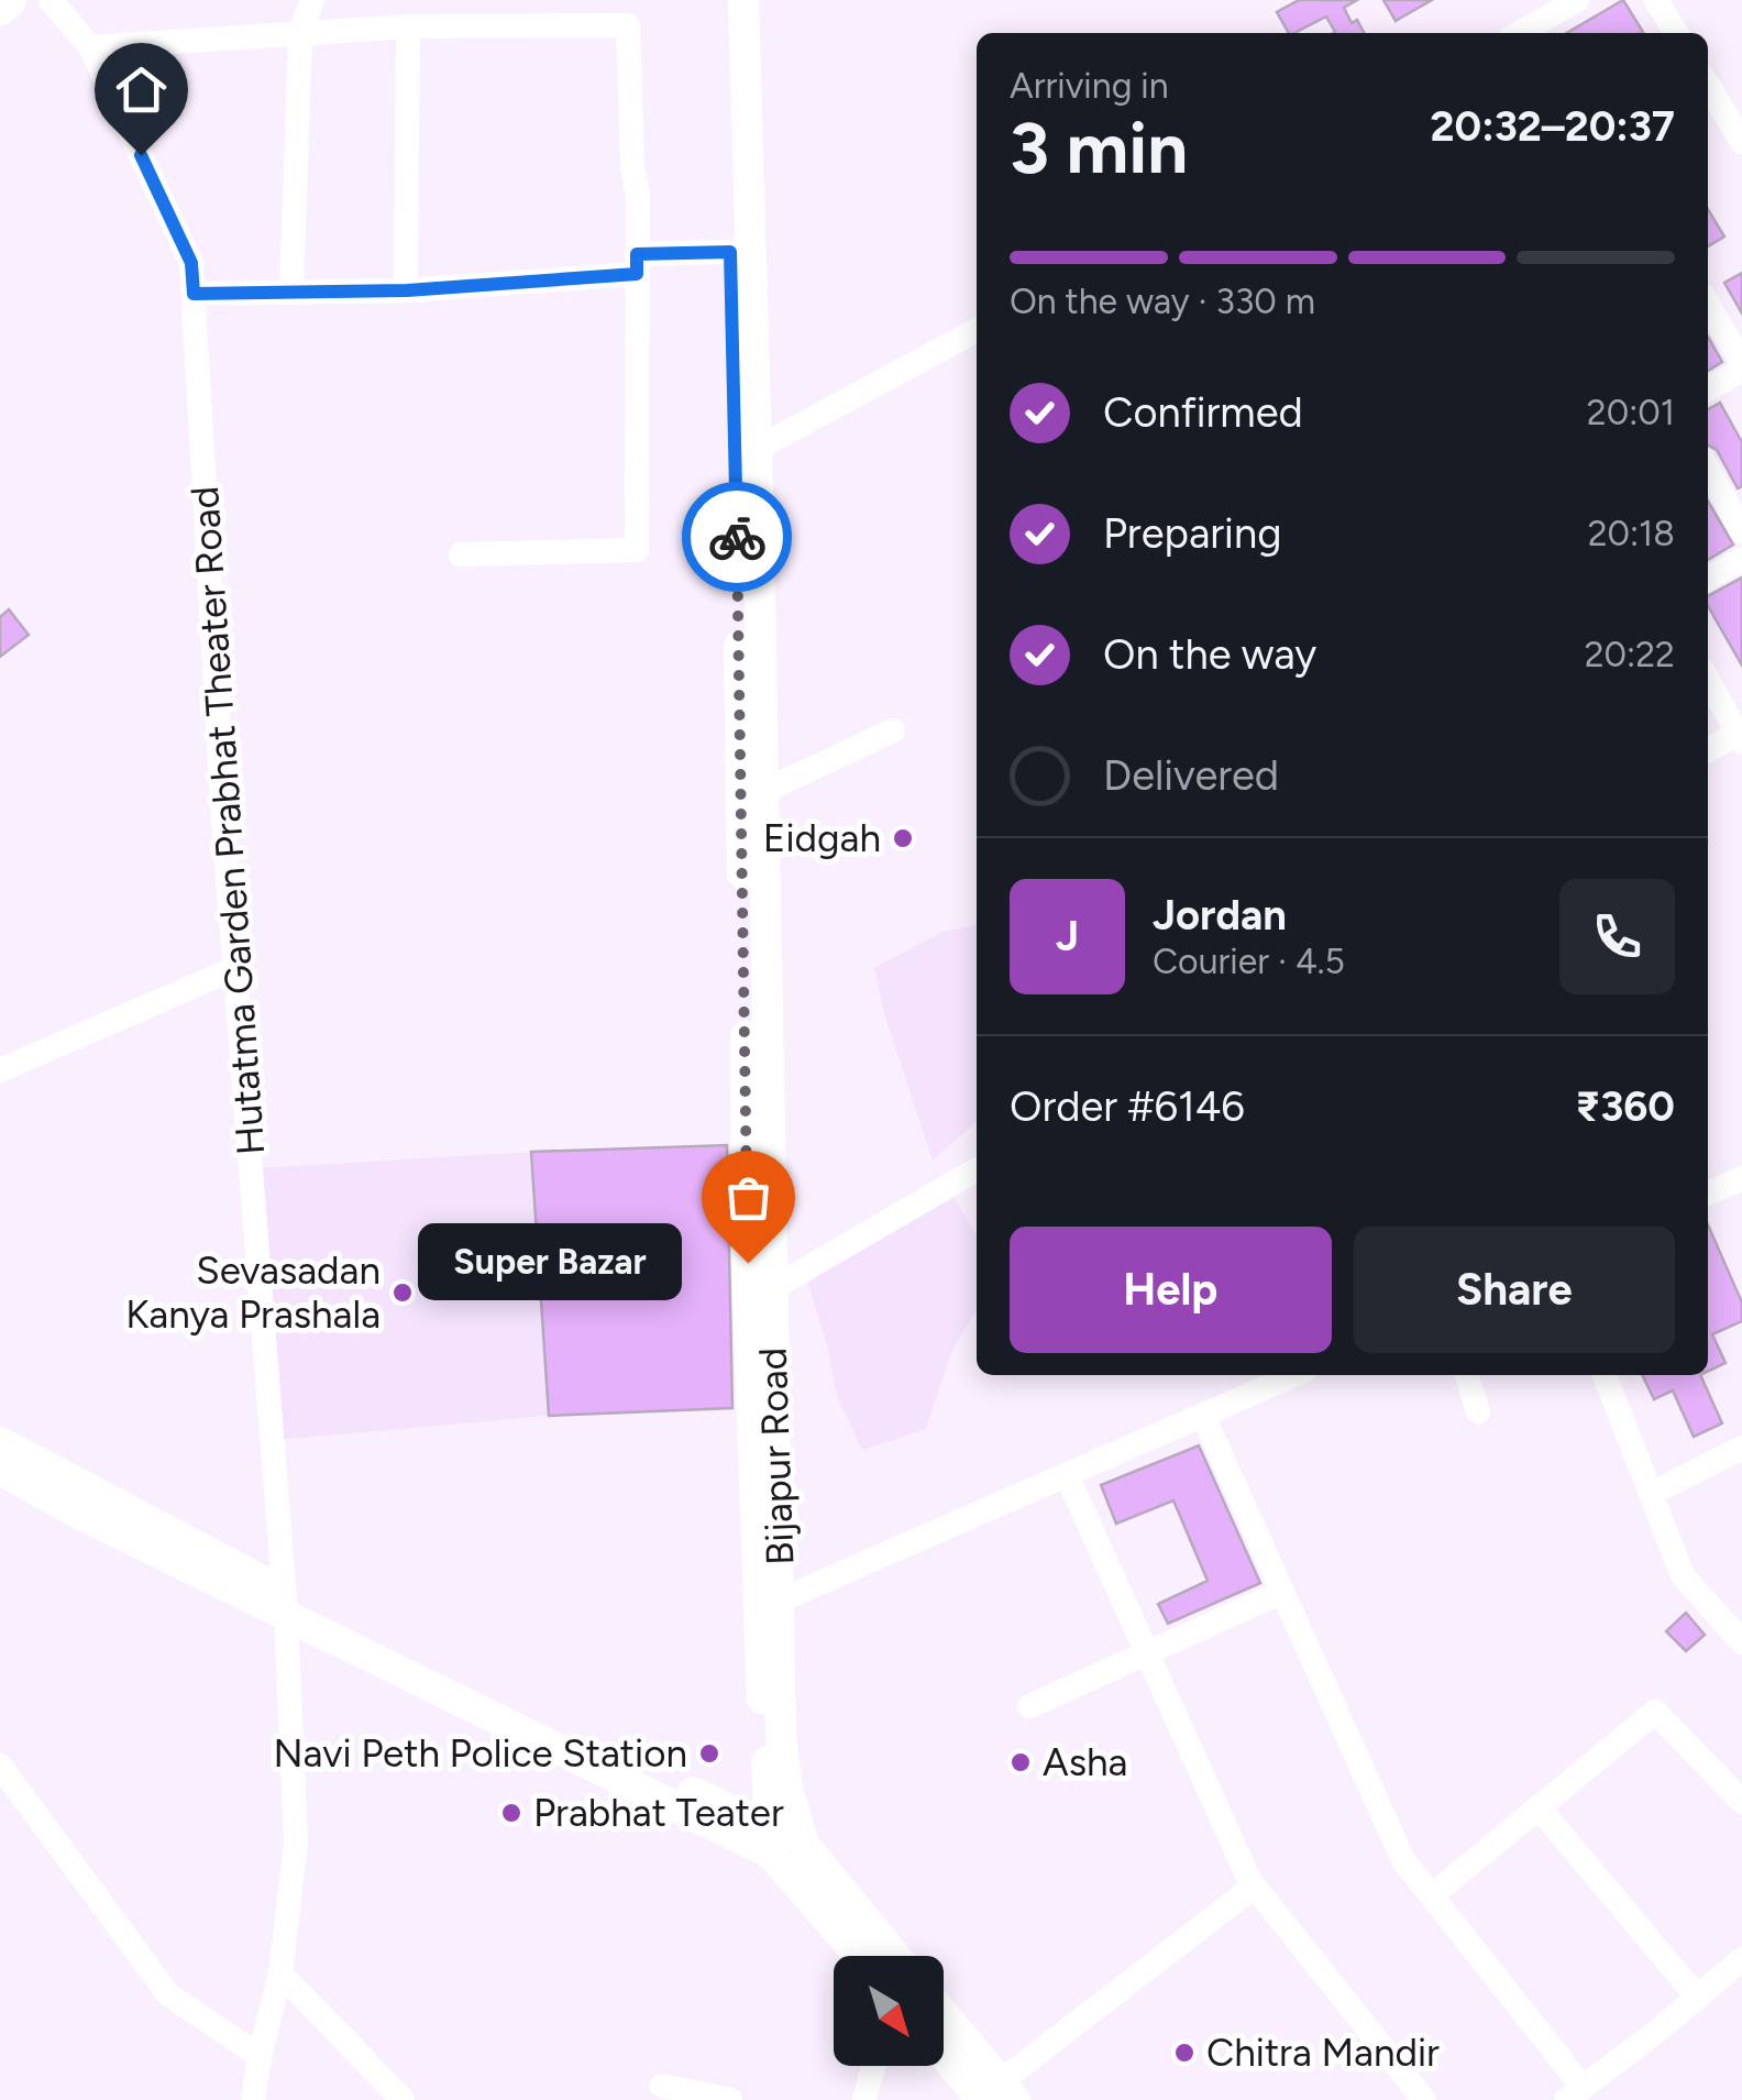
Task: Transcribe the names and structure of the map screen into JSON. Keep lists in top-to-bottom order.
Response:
{
  "streets": {
    "main road": ["Bijapur Road"],
    "street": ["Hutatma Garden Prabhat Theater Road"]
  },
  "places": [
    "Eidgah",
    "Super Bazar",
    "Sevasadan Kanya Prashala",
    "Navi Peth Police Station",
    "Asha",
    "Prabhat Teater",
    "Chitra Mandir"
  ],
  "north": "bottom right",
  "page": {
    "heading": ["3 min", "Arriving in", "20:32–20:37"],
    "panel": [
      "Jordan",
      "Courier · 4.5",
      "Order #6146",
      "₹360"
    ],
    "bar": "On the way · 330 m",
    "list": [
      ["Confirmed", "20:01"],
      ["Preparing", "20:18"],
      ["On the way", "20:22"],
      "Delivered"
    ],
    "round": "J",
    "buttons": ["Help", "Share"],
    "bubble": "Super Bazar"
  }
}
